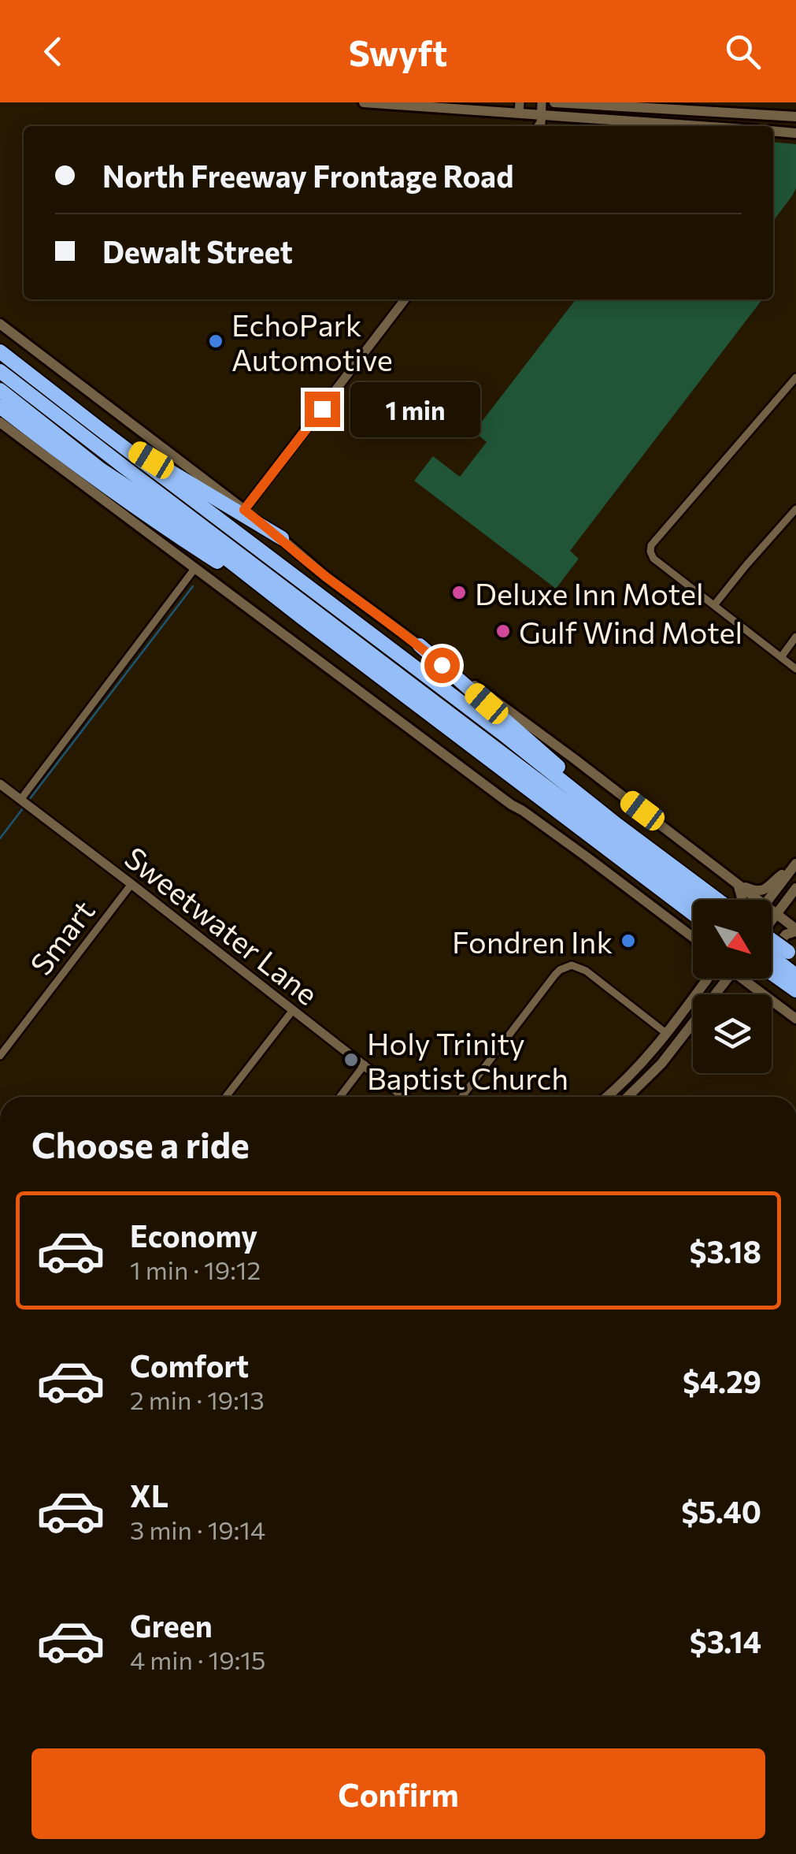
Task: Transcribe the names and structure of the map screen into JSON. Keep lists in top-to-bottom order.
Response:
{
  "streets": {
    "street": ["Sweetwater Lane", "Smart"]
  },
  "crossings": [
    ["Sweetwater Lane", "Smart"]
  ],
  "places": [
    "EchoPark Automotive",
    "Deluxe Inn Motel",
    "Gulf Wind Motel",
    "Fondren Ink",
    "Holy Trinity Baptist Church"
  ],
  "north": "bottom right",
  "page": {
    "header": "Swyft",
    "banner": ["North Freeway Frontage Road", "Dewalt Street"],
    "bubble": "1 min",
    "heading": "Choose a ride",
    "list": [
      {
        "name": "Economy",
        "note": "1 min · 19:12",
        "value": "$3.18"
      },
      {
        "name": "Comfort",
        "note": "2 min · 19:13",
        "value": "$4.29"
      },
      {
        "name": "XL",
        "note": "3 min · 19:14",
        "value": "$5.40"
      },
      {
        "name": "Green",
        "note": "4 min · 19:15",
        "value": "$3.14"
      }
    ],
    "buttons": "Confirm"
  }
}
